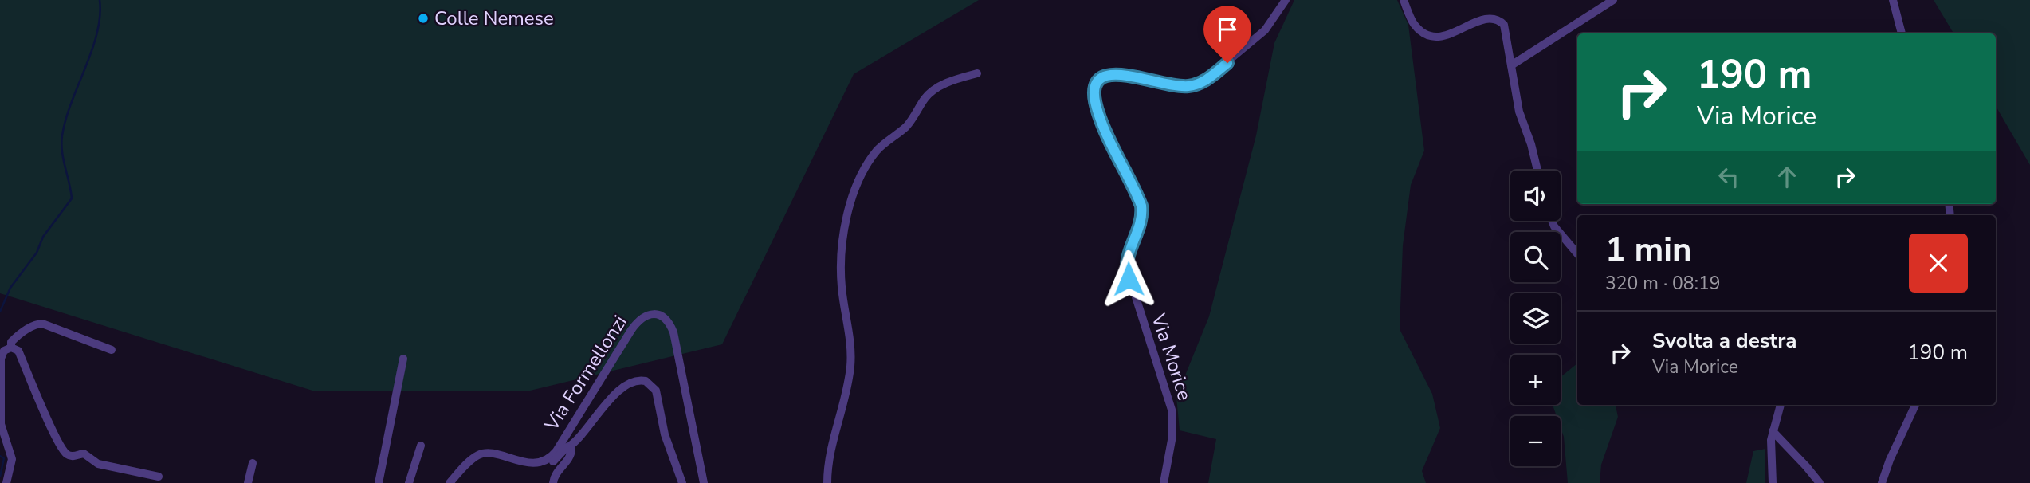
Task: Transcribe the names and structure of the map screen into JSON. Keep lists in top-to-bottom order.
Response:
{
  "streets": {
    "street": ["Via Morice", "Via Formellonzi"]
  },
  "places": ["Colle Nemese"],
  "page": {
    "turn": ["190 m", "Via Morice"],
    "map_buttons": ["+", "−"],
    "heading": ["1 min", "320 m · 08:19"],
    "list": [
      {
        "name": "Svolta a destra",
        "note": "Via Morice",
        "value": "190 m"
      }
    ]
  }
}
